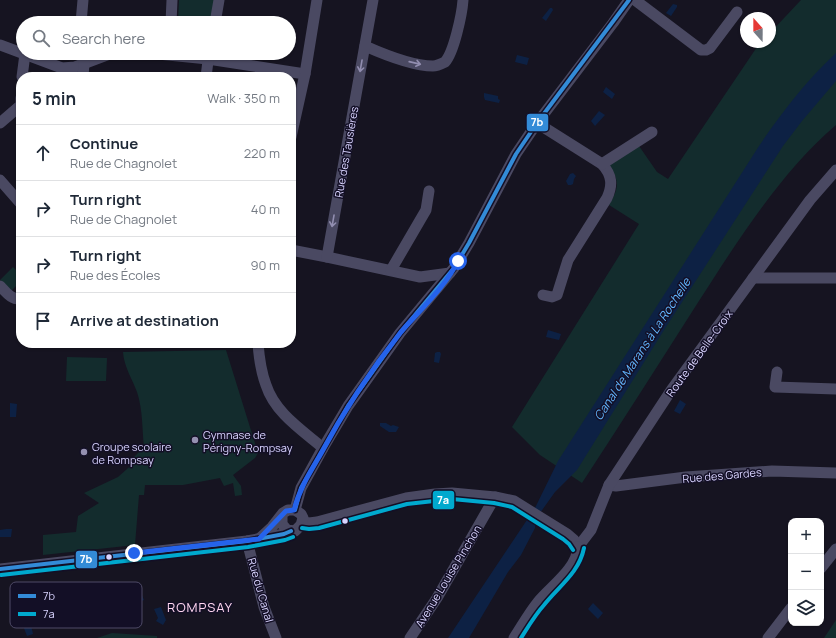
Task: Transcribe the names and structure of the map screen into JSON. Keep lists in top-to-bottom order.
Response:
{
  "streets": {
    "street": [
      "Rue des Tausières",
      "Route de Belle-Croix",
      "Rue des Gardes",
      "Avenue Louise Pinchon",
      "Rue du Canal"
    ]
  },
  "crossings": [
    ["Route de Belle-Croix", "Rue des Gardes"]
  ],
  "districts": ["ROMPSAY"],
  "water": ["Canal de Marans à La Rochelle"],
  "places": ["Gymnase de Périgny-Rompsay", "Groupe scolaire de Rompsay"],
  "lines": ["transit line 7b", "transit line 7a"],
  "legend": ["7b", "7a"],
  "north": "top",
  "page": {
    "search": "Search here",
    "heading": ["5 min", "Walk · 350 m"],
    "list": [
      ["Continue", "Rue de Chagnolet", "220 m"],
      ["Turn right", "Rue de Chagnolet", "40 m"],
      ["Turn right", "Rue des Écoles", "90 m"],
      "Arrive at destination"
    ],
    "map_buttons": ["+", "−"]
  }
}
